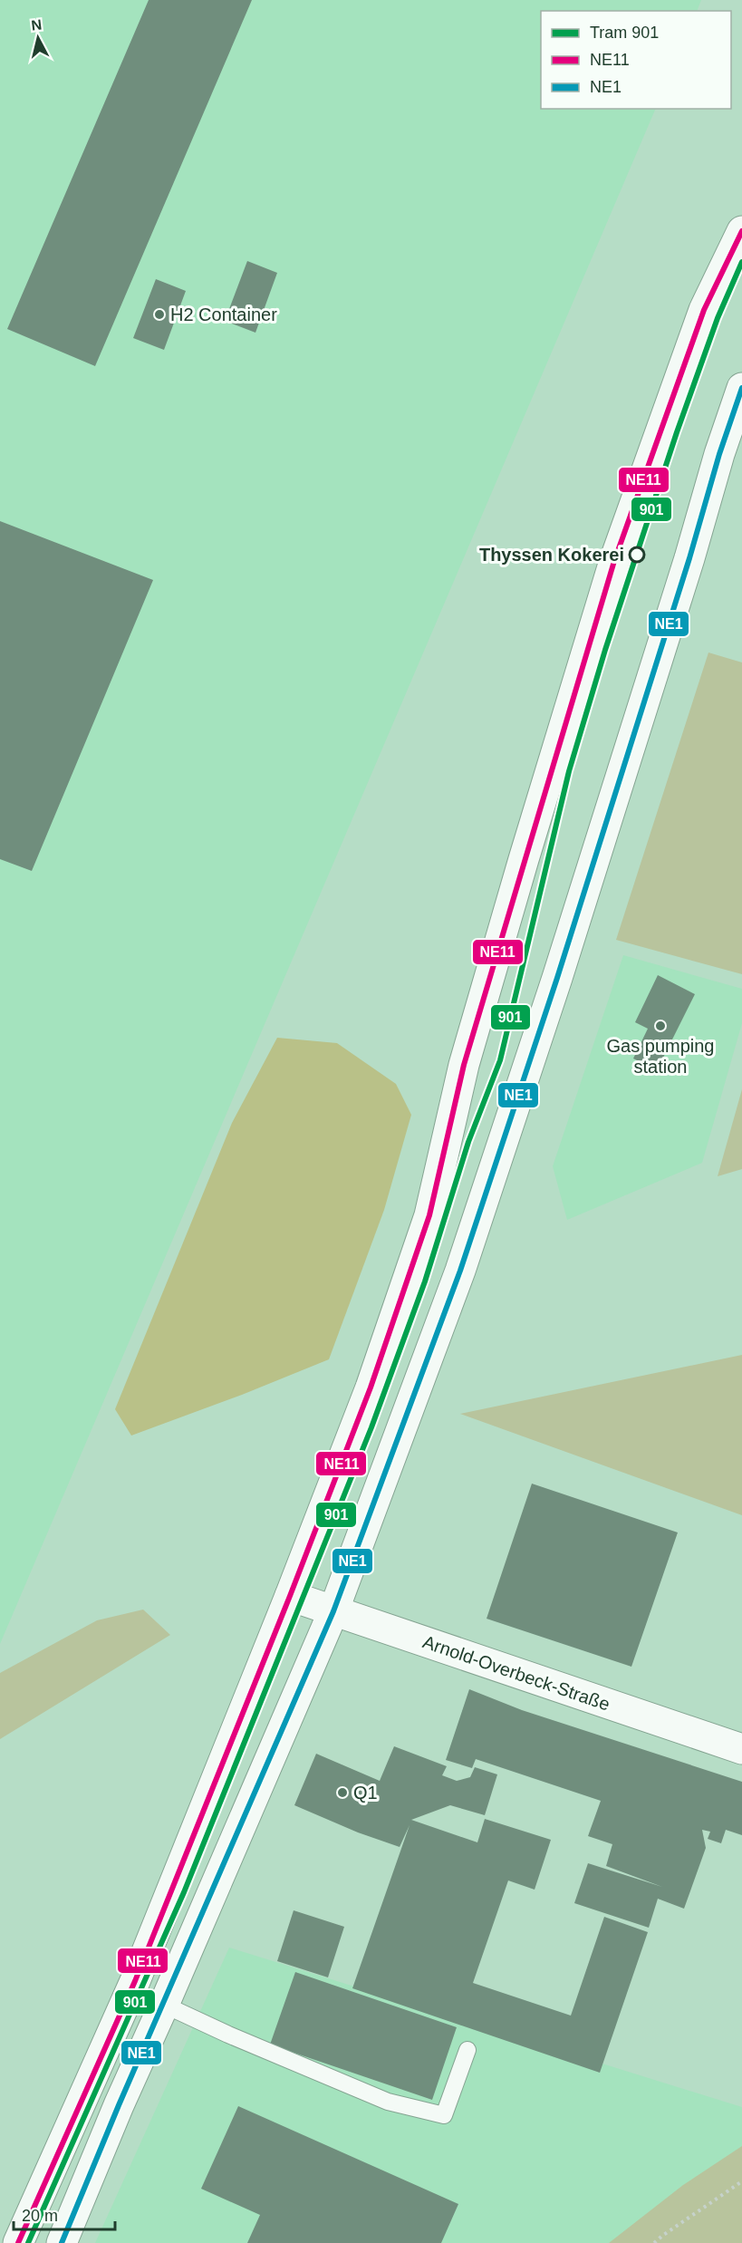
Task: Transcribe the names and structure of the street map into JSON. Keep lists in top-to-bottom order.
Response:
{
  "streets": {
    "main road": ["Arnold-Overbeck-Straße"]
  },
  "places": [
    "H2 Container",
    "Thyssen Kokerei",
    "Gas pumping station",
    "Q1"
  ],
  "lines": ["transit line NE11", "tram line 901", "transit line NE1"],
  "legend": ["Tram 901", "NE11", "NE1"],
  "scale_bar": "20 m",
  "north": "top"
}
